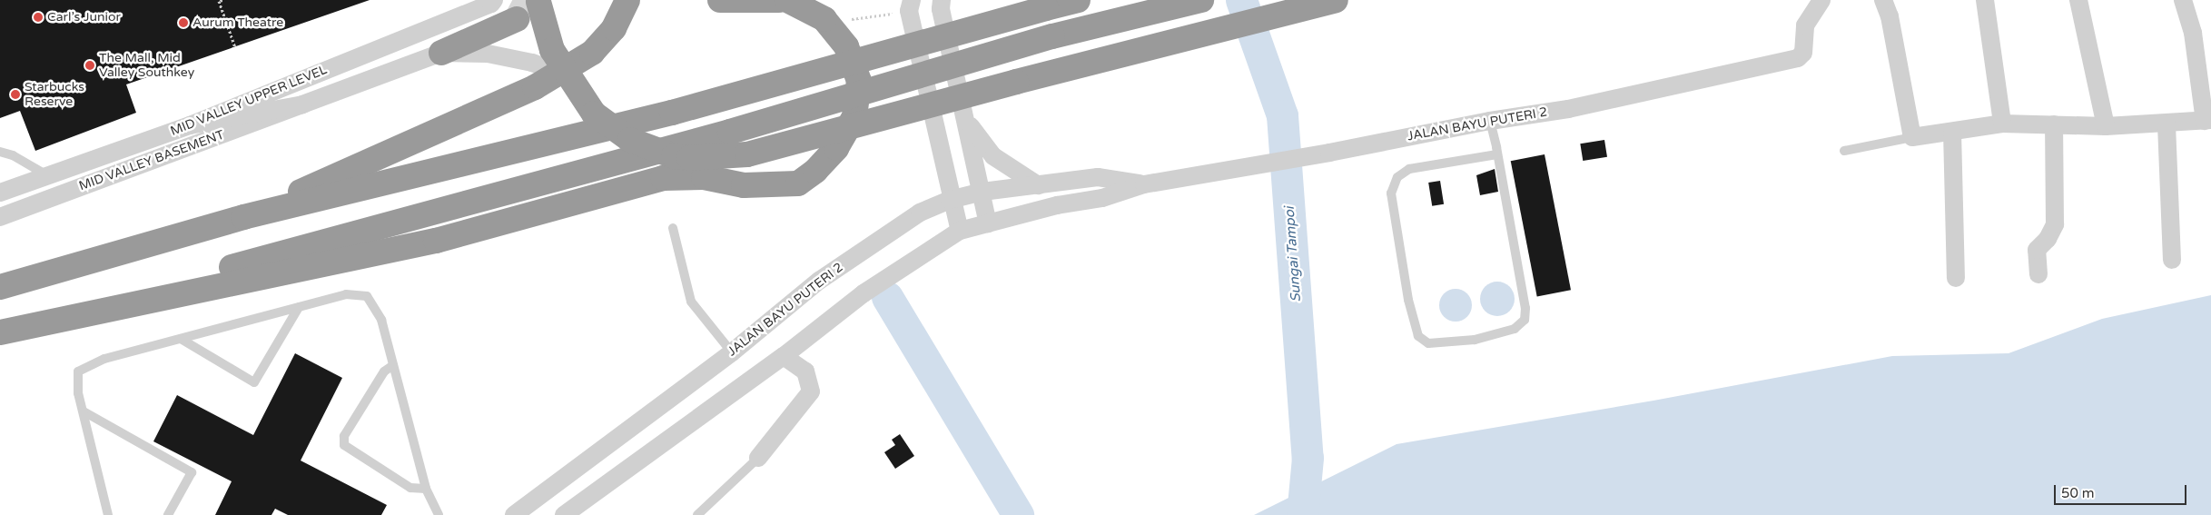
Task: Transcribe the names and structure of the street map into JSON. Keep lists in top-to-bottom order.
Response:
{
  "streets": {
    "street": ["MID VALLEY UPPER LEVEL", "JALAN BAYU PUTERI 2", "MID VALLEY BASEMENT"]
  },
  "water": ["Sungai Tampoi"],
  "places": [
    "Carl’s Junior",
    "Aurum Theatre",
    "The Mall, Mid Valley Southkey",
    "Starbucks Reserve"
  ],
  "scale_bar": "50 m"
}
